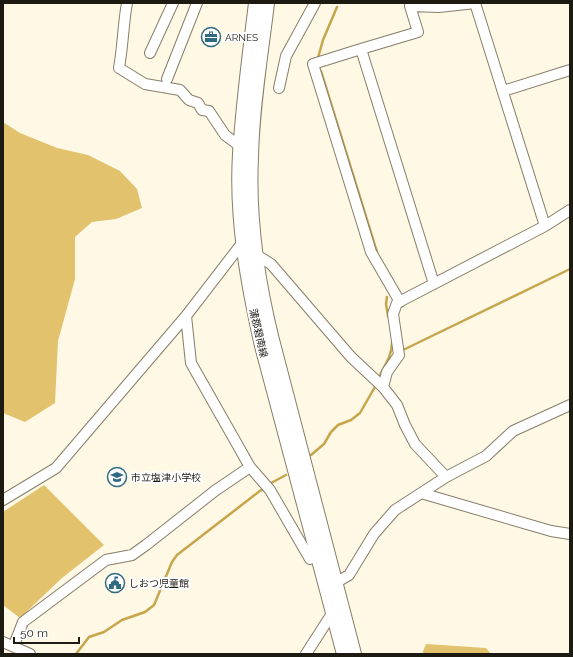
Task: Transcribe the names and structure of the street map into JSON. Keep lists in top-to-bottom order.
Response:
{
  "streets": {
    "main road": ["蒲郡碧南線"]
  },
  "places": {
    "office": ["ARNES"],
    "school or university": ["市立塩津小学校"],
    "public building": ["しおつ児童館"]
  },
  "scale_bar": "50 m"
}
